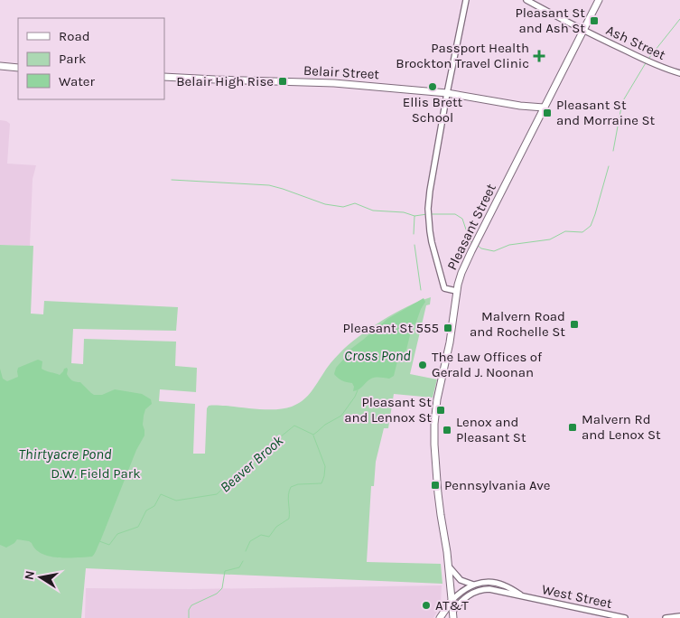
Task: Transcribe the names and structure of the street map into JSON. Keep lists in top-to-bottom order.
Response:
{
  "streets": {
    "main road": ["Belair Street", "Pleasant Street"],
    "street": ["Ash Street", "West Street"]
  },
  "crossings": [
    ["Ash Street", "Pleasant Street"],
    ["Belair Street", "Pleasant Street"],
    ["Pleasant Street", "West Street"]
  ],
  "water": ["Cross Pond", "Thirtyacre Pond", "Beaver Brook"],
  "parks": ["D.W. Field Park"],
  "places": {
    "transit": [
      "Pleasant St and Ash St",
      "Belair High Rise",
      "Pleasant St and Morraine St",
      "Malvern Road and Rochelle St",
      "Pleasant St 555",
      "Pleasant St and Lennox St",
      "Malvern Rd and Lenox St",
      "Lenox and Pleasant St",
      "Pennsylvania Ave"
    ],
    "health": ["Passport Health Brockton Travel Clinic"],
    "other": ["Ellis Brett School", "The Law Offices of Gerald J. Noonan", "AT&T"]
  },
  "legend": ["Road", "Park", "Water"],
  "north": "left"
}
